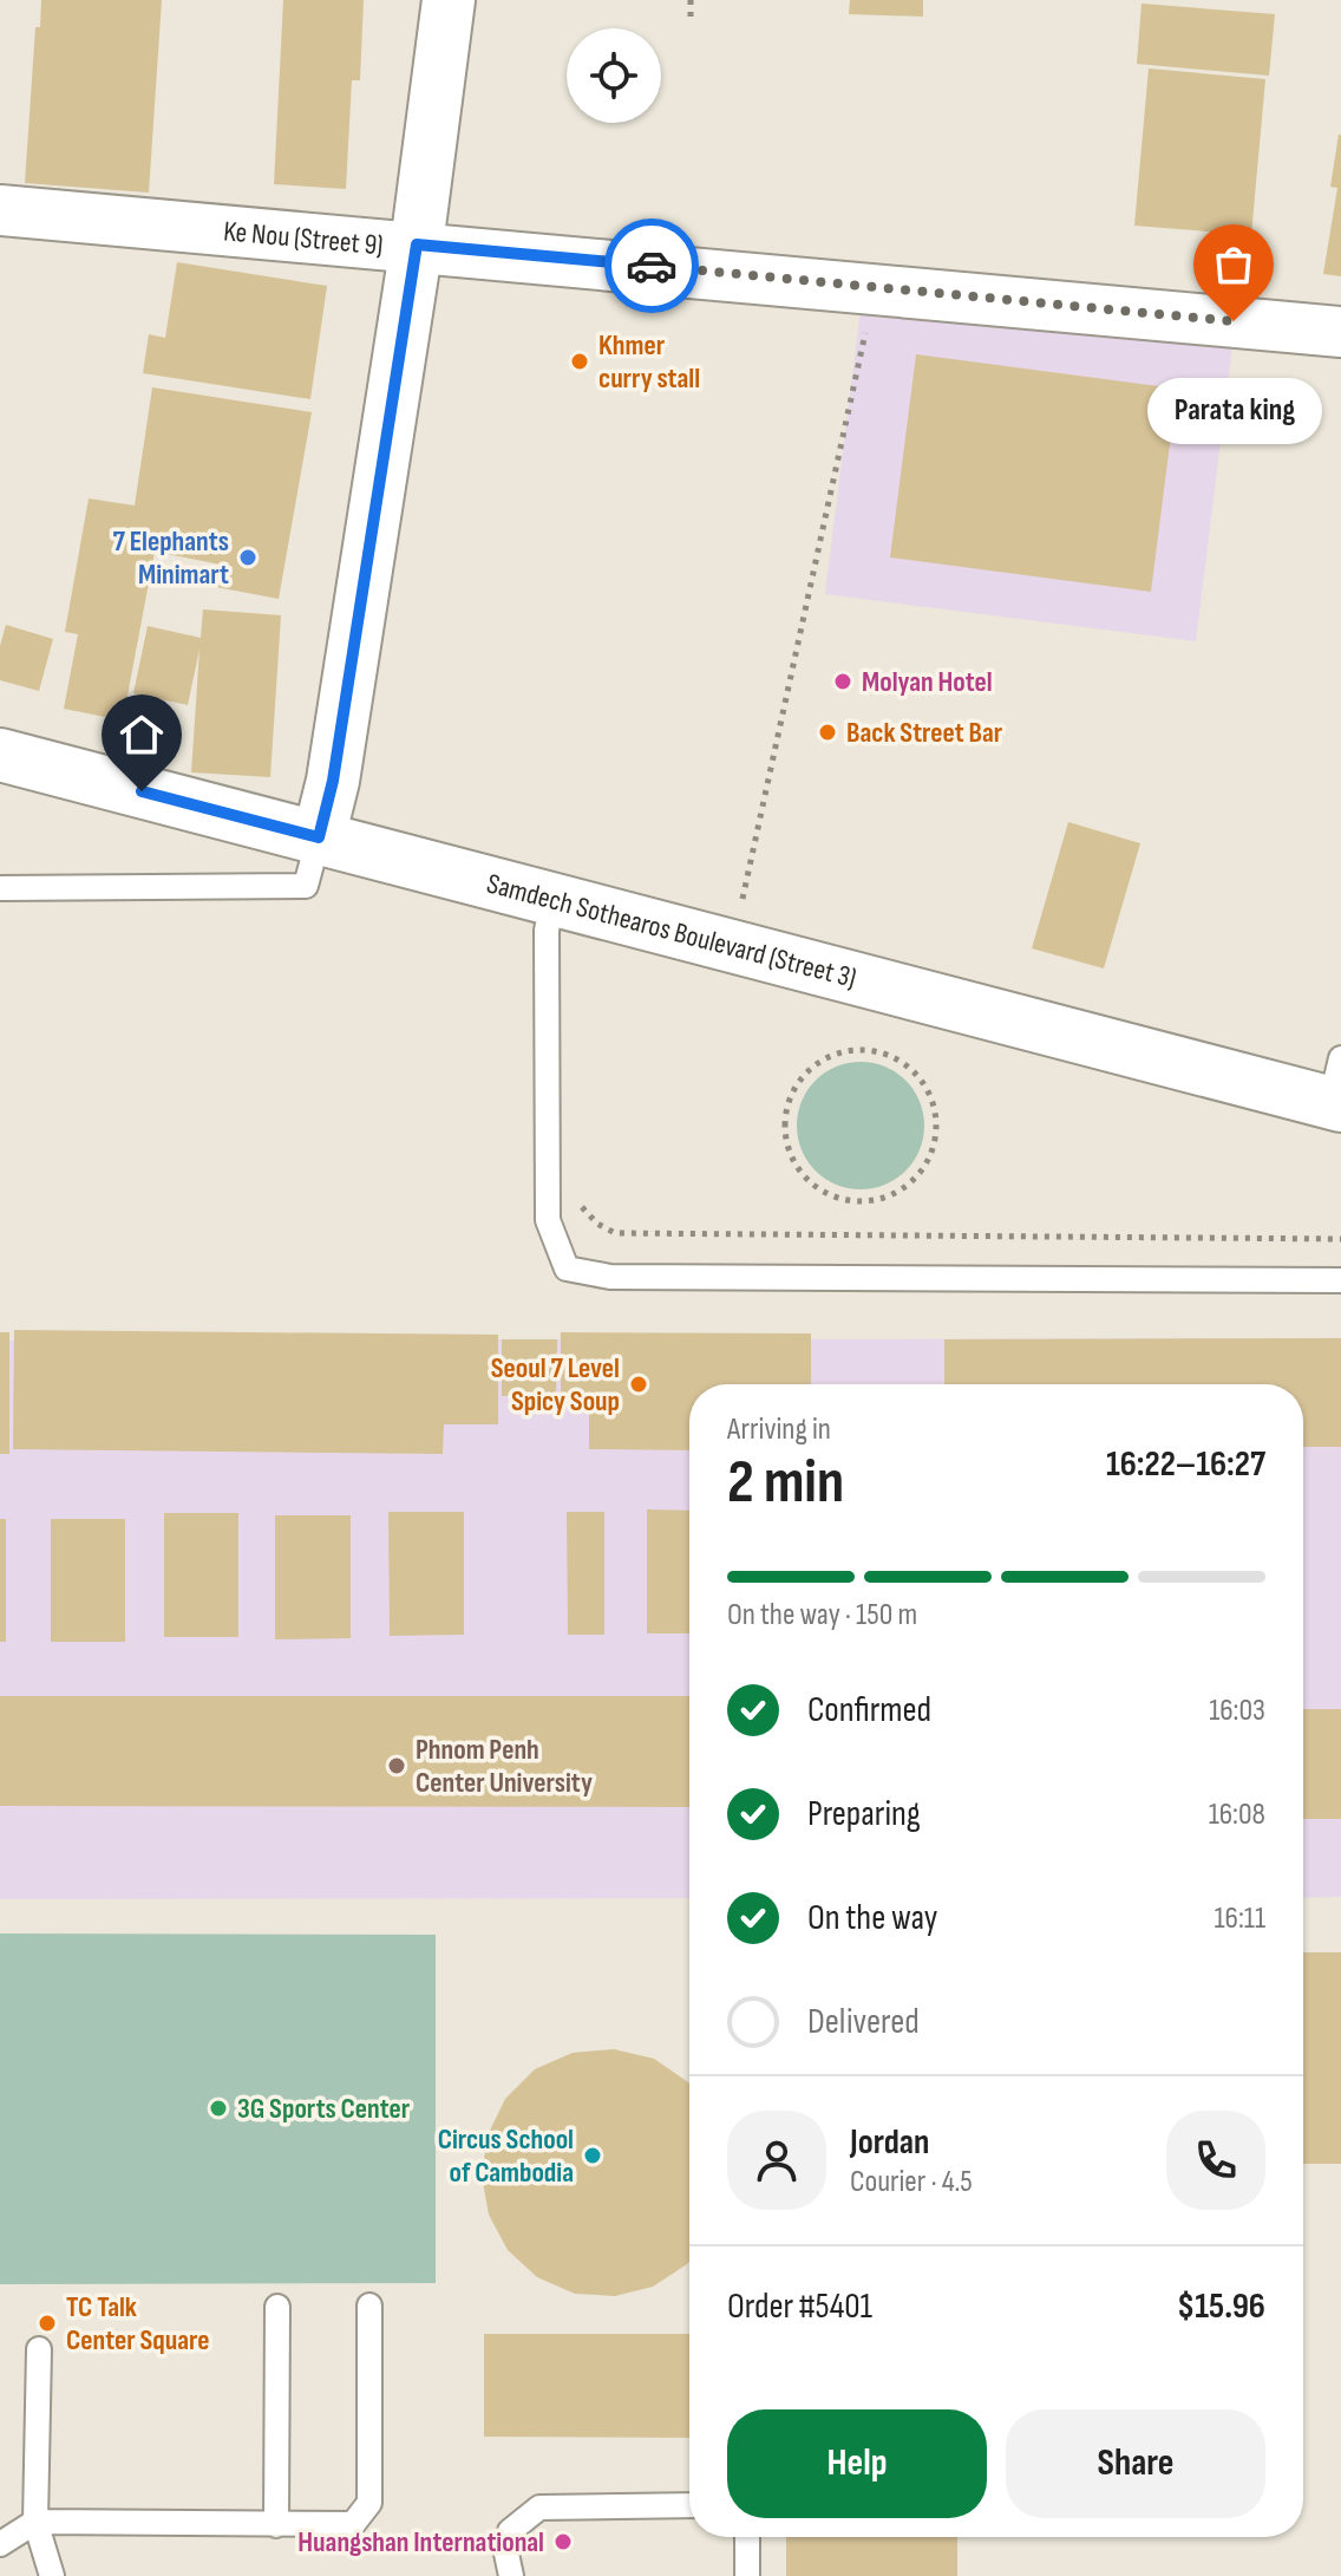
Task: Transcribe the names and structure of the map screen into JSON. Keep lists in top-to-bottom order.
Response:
{
  "streets": {
    "street": ["Ke Nou (Street 9)", "Samdech Sothearos Boulevard (Street 3)"]
  },
  "places": [
    "Parata king",
    "Khmer curry stall",
    "7 Elephants Minimart",
    "Molyan Hotel",
    "Back Street Bar",
    "Seoul 7 Level Spicy Soup",
    "Phnom Penh Center University",
    "3G Sports Center",
    "Circus School of Cambodia",
    "TC Talk Center Square",
    "Huangshan International"
  ],
  "page": {
    "bubble": "Parata king",
    "heading": ["2 min", "Arriving in", "16:22–16:27"],
    "panel": [
      "Jordan",
      "Courier · 4.5",
      "Order #5401",
      "$15.96"
    ],
    "bar": "On the way · 150 m",
    "list": [
      ["Confirmed", "16:03"],
      ["Preparing", "16:08"],
      ["On the way", "16:11"],
      "Delivered"
    ],
    "buttons": ["Help", "Share"]
  }
}
